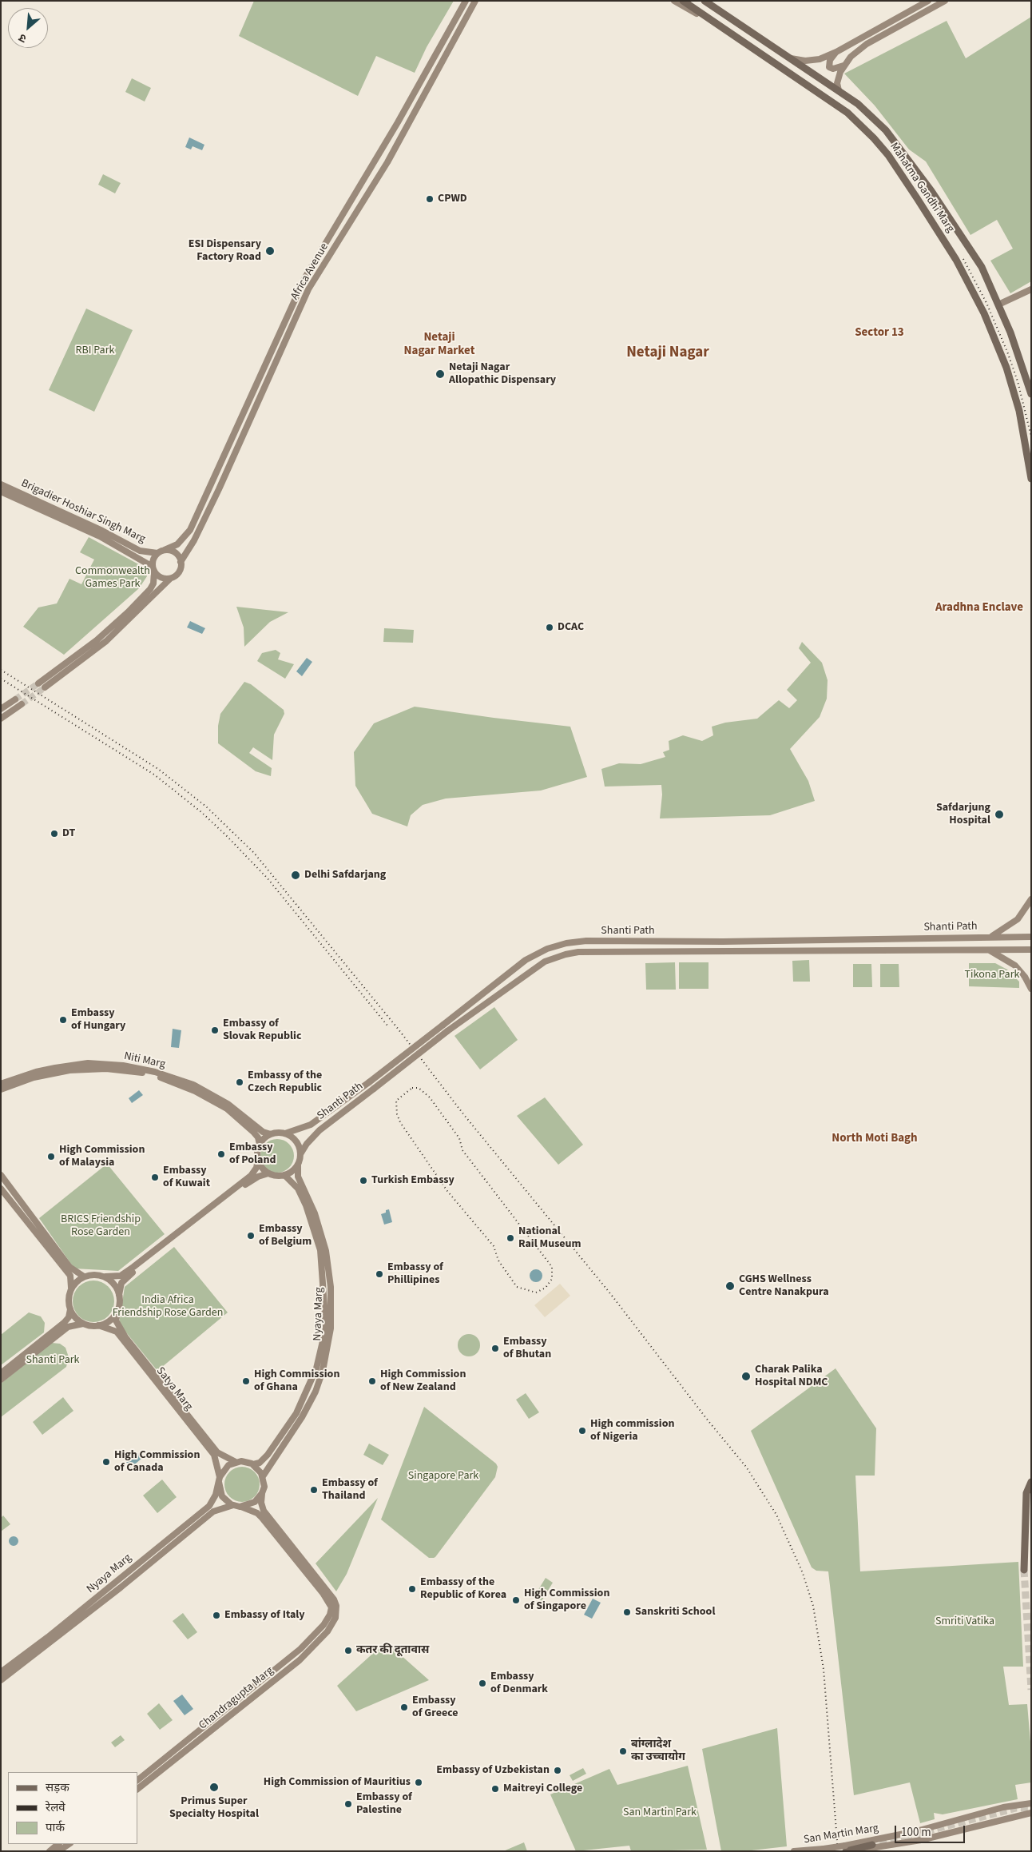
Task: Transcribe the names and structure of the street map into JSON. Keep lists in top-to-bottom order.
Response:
{
  "streets": {
    "main road": [
      "Mahatma Gandhi Marg",
      "Africa Avenue",
      "Brigadier Hoshiar Singh Marg",
      "Shanti Path",
      "Niti Marg",
      "Nyaya Marg",
      "Satya Marg",
      "Chandragupta Marg",
      "San Martin Marg"
    ]
  },
  "crossings": [
    ["Africa Avenue", "Brigadier Hoshiar Singh Marg"],
    ["Shanti Path", "Niti Marg"],
    ["Shanti Path", "Nyaya Marg"],
    ["Niti Marg", "Nyaya Marg"],
    ["Nyaya Marg", "Satya Marg"],
    ["Nyaya Marg", "Chandragupta Marg"],
    ["Satya Marg", "Chandragupta Marg"]
  ],
  "districts": [
    "Sector 13",
    "Netaji Nagar Market",
    "Netaji Nagar",
    "Aradhna Enclave",
    "North Moti Bagh"
  ],
  "parks": [
    "RBI Park",
    "Commonwealth Games Park",
    "Tikona Park",
    "BRICS Friendship Rose Garden",
    "India Africa Friendship Rose Garden",
    "Shanti Park",
    "Singapore Park",
    "Smriti Vatika",
    "San Martin Park"
  ],
  "places": [
    "CPWD",
    "ESI Dispensary Factory Road",
    "Netaji Nagar Allopathic Dispensary",
    "DCAC",
    "Safdarjung Hospital",
    "DT",
    "Delhi Safdarjang",
    "Embassy of Hungary",
    "Embassy of Slovak Republic",
    "Embassy of the Czech Republic",
    "Embassy of Poland",
    "High Commission of Malaysia",
    "Embassy of Kuwait",
    "Turkish Embassy",
    "Embassy of Belgium",
    "National Rail Museum",
    "Embassy of Phillipines",
    "CGHS Wellness Centre Nanakpura",
    "Embassy of Bhutan",
    "Charak Palika Hospital NDMC",
    "High Commission of Ghana",
    "High Commission of New Zealand",
    "High commission of Nigeria",
    "High Commission of Canada",
    "Embassy of Thailand",
    "Embassy of the Republic of Korea",
    "High Commission of Singapore",
    "Sanskriti School",
    "Embassy of Italy",
    "कतर की दूतावास",
    "Embassy of Denmark",
    "Embassy of Greece",
    "बांग्लादेश का उच्चायोग",
    "Embassy of Uzbekistan",
    "High Commission of Mauritius",
    "Primus Super Specialty Hospital",
    "Maitreyi College",
    "Embassy of Palestine"
  ],
  "legend": ["सड़क", "रेलवे", "पार्क"],
  "scale_bar": "100 m",
  "north": "bottom left"
}
